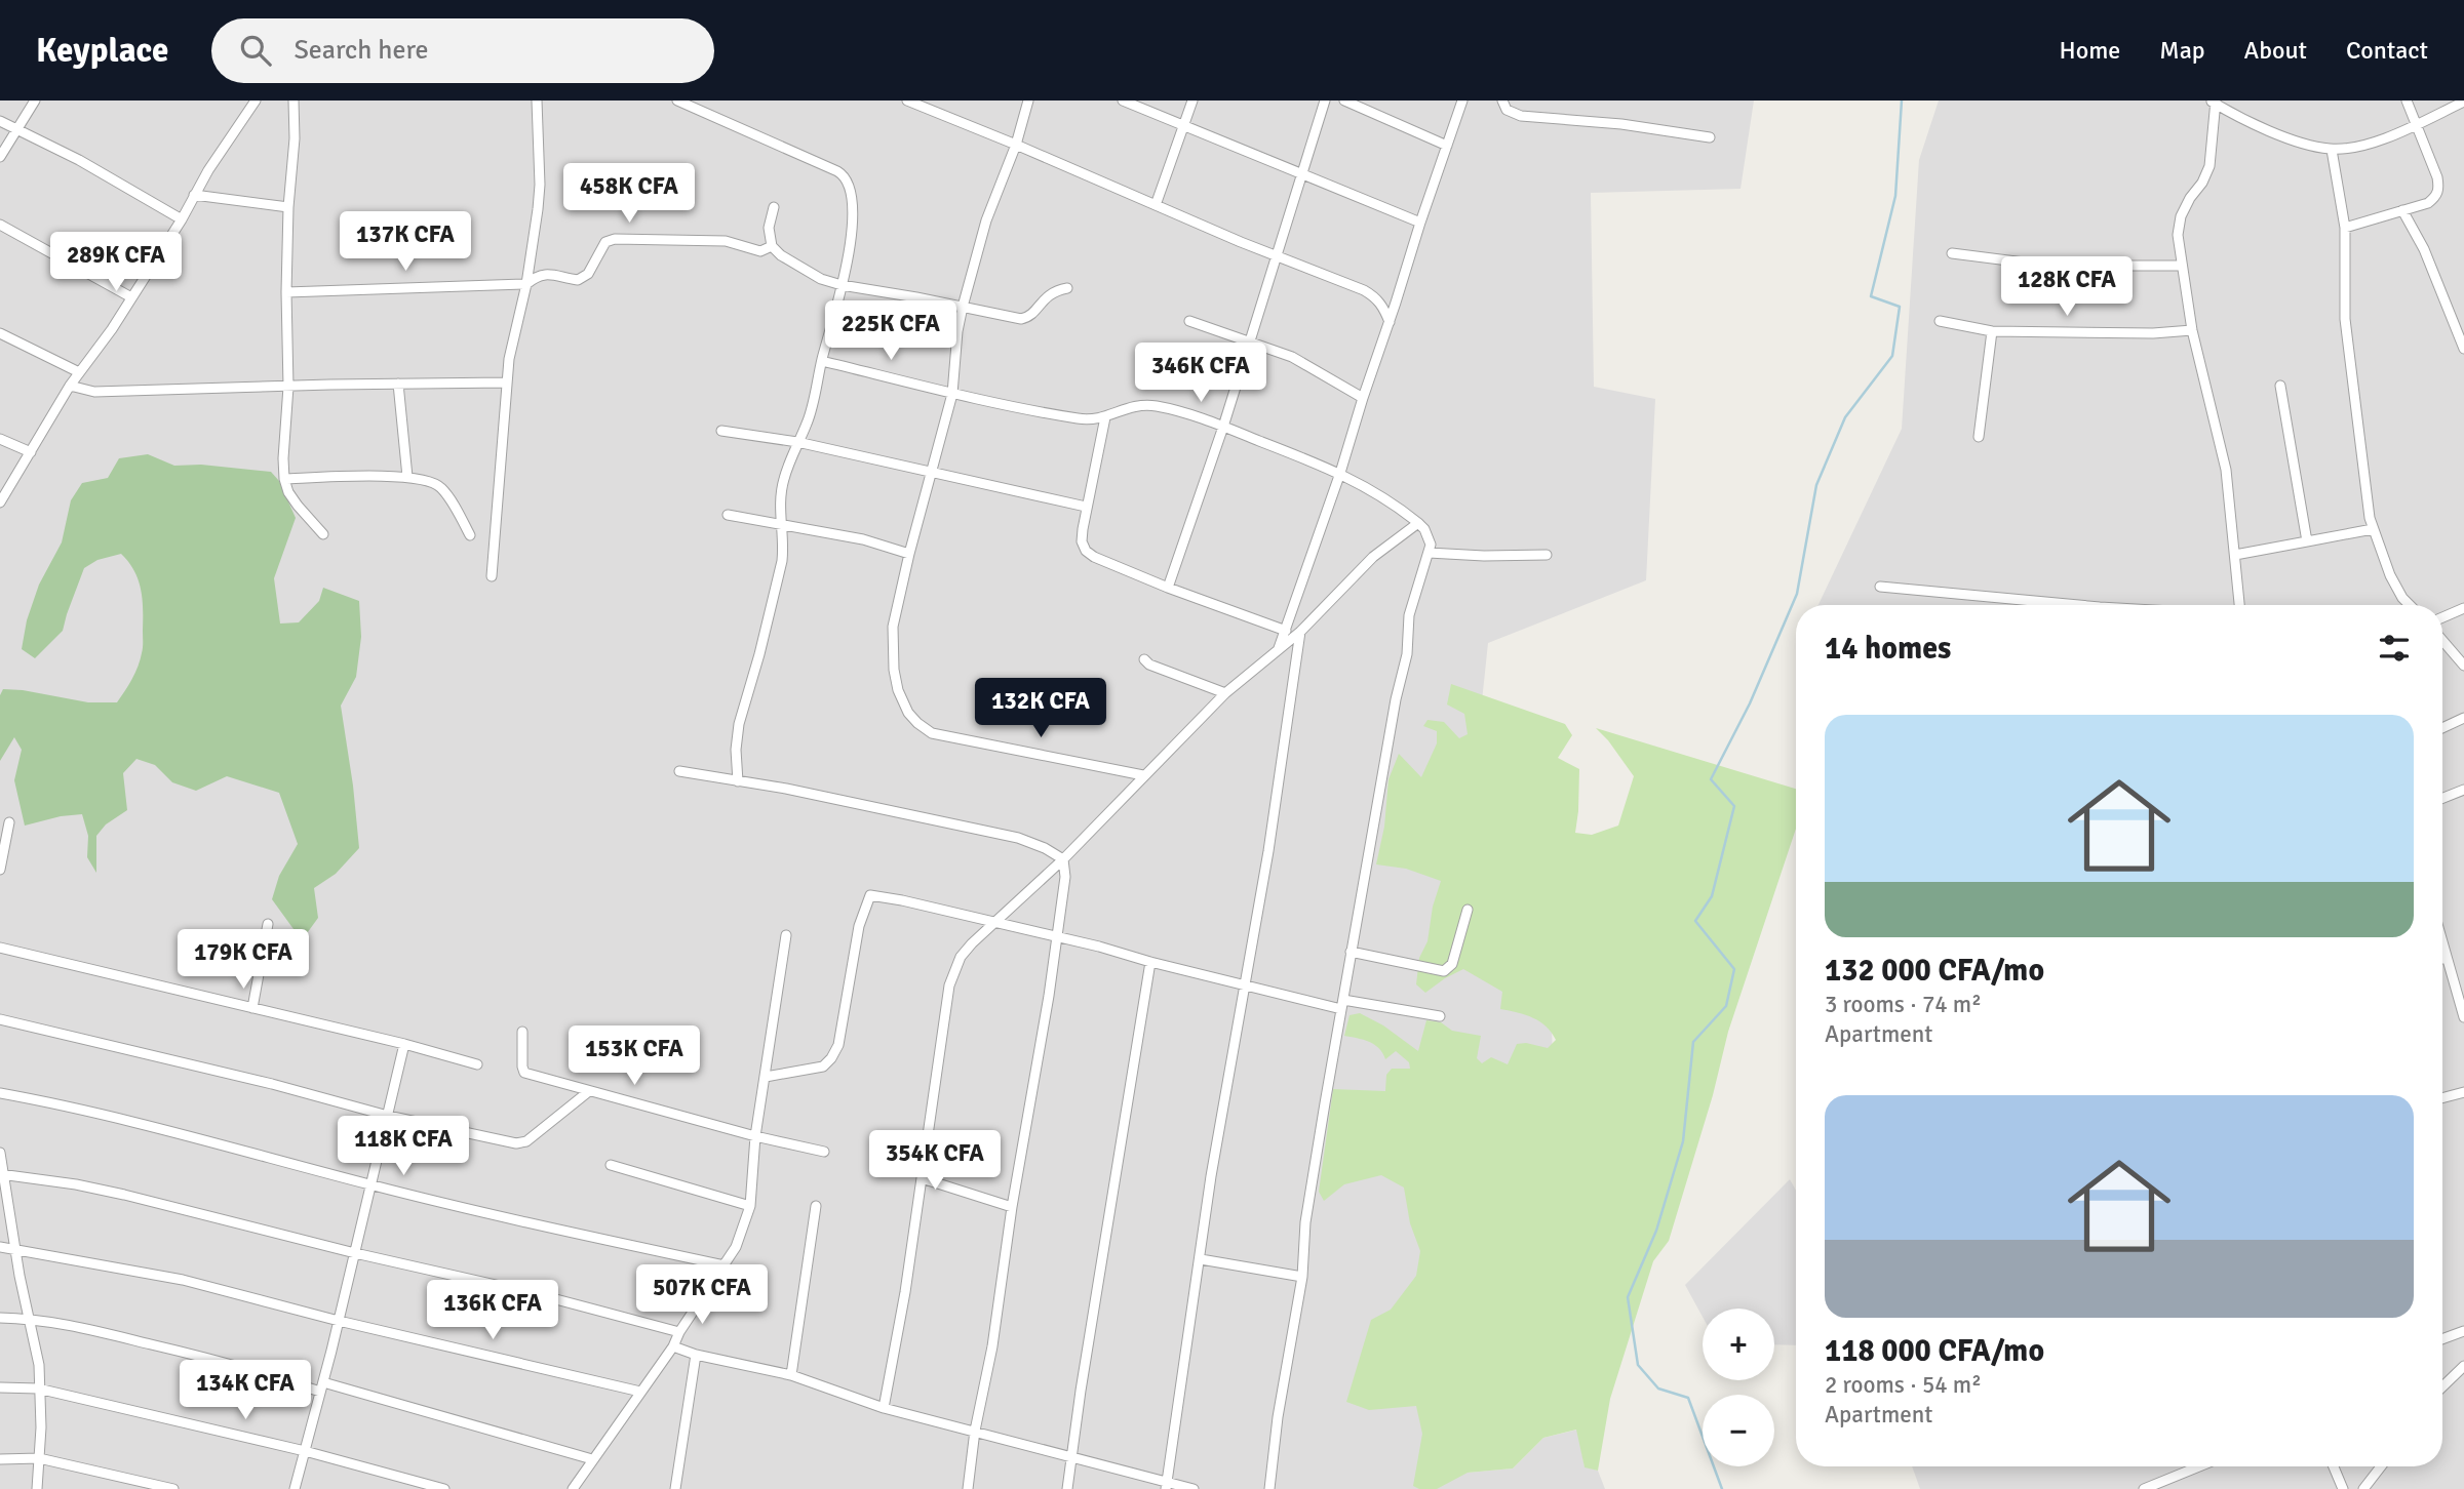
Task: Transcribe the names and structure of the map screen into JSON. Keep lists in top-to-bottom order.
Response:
{
  "page": {
    "header": "Keyplace",
    "search": "Search here",
    "nav": [
      "Home",
      "Map",
      "About",
      "Contact"
    ],
    "price": [
      "458K CFA",
      "137K CFA",
      "289K CFA",
      "128K CFA",
      "225K CFA",
      "346K CFA",
      "132K CFA",
      "179K CFA",
      "153K CFA",
      "118K CFA",
      "354K CFA",
      "507K CFA",
      "136K CFA",
      "134K CFA"
    ],
    "heading": "14 homes",
    "list": [
      {
        "name": "132 000 CFA/mo",
        "note": "3 rooms · 74 m² · Apartment"
      },
      {
        "name": "118 000 CFA/mo",
        "note": "2 rooms · 54 m² · Apartment"
      }
    ],
    "map_buttons": ["+", "−"]
  }
}
